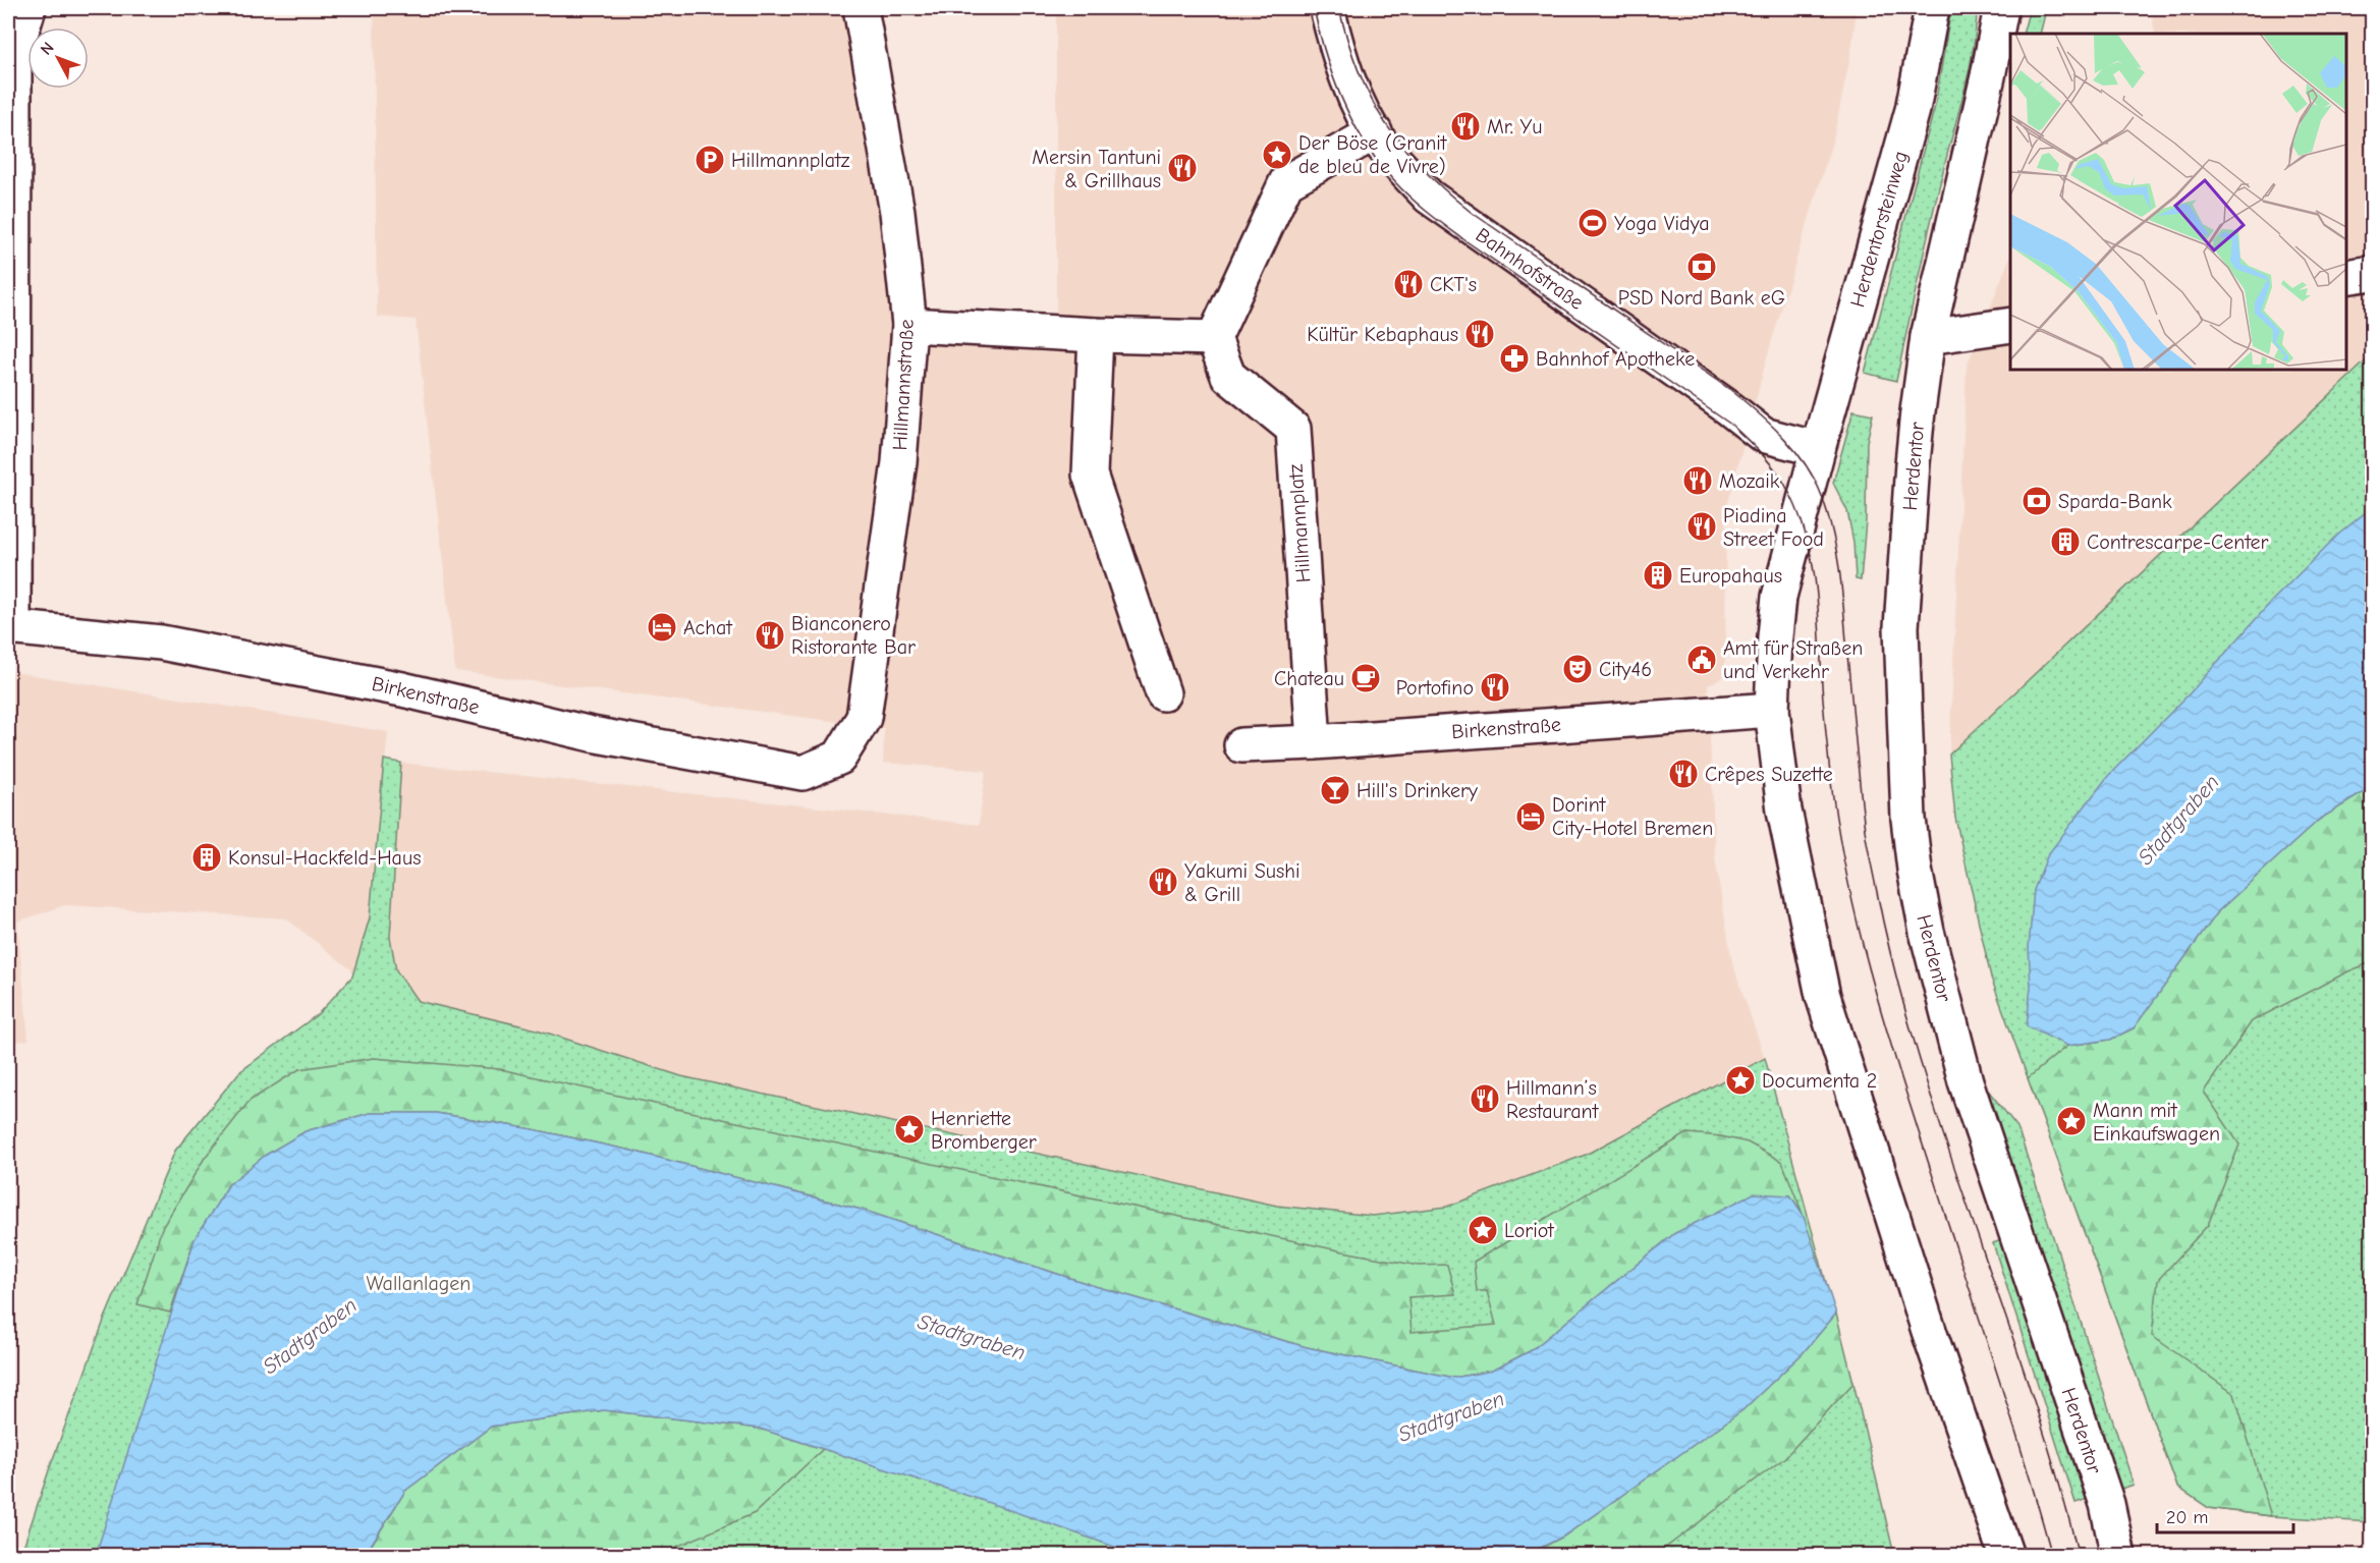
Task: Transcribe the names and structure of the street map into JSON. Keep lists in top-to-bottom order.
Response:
{
  "streets": {
    "street": [
      "Herdentorsteinweg",
      "Bahnhofstraße",
      "Hillmannstraße",
      "Herdentor",
      "Hillmannplatz",
      "Birkenstraße"
    ]
  },
  "crossings": [
    ["Herdentorsteinweg", "Bahnhofstraße"],
    ["Hillmannstraße", "Birkenstraße"],
    ["Hillmannplatz", "Birkenstraße"]
  ],
  "water": ["Stadtgraben"],
  "parks": ["Wallanlagen"],
  "places": {
    "restaurant": [
      "Mr. Yu",
      "Mersin Tantuni & Grillhaus",
      "CKT's",
      "Kültür Kebaphaus",
      "Mozaik",
      "Piadina Street Food",
      "Bianconero Ristorante Bar",
      "Portofino",
      "Crêpes Suzette",
      "Yakumi Sushi & Grill",
      "Hillmann’s Restaurant"
    ],
    "place": [
      "Der Böse (Granit de bleu de Vivre)",
      "Documenta 2",
      "Mann mit Einkaufswagen",
      "Henriette Bromberger",
      "Loriot"
    ],
    "parking": ["Hillmannplatz"],
    "sports": ["Yoga Vidya"],
    "bank": ["PSD Nord Bank eG", "Sparda-Bank"],
    "pharmacy": ["Bahnhof Apotheke"],
    "building": ["Contrescarpe-Center", "Europahaus", "Konsul-Hackfeld-Haus"],
    "hotel": ["Achat", "Dorint City-Hotel Bremen"],
    "public building": ["Amt für Straßen und Verkehr"],
    "theatre": ["City46"],
    "cafe": ["Chateau"],
    "bar": ["Hill's Drinkery"]
  },
  "scale_bar": "20 m",
  "north": "top left"
}
